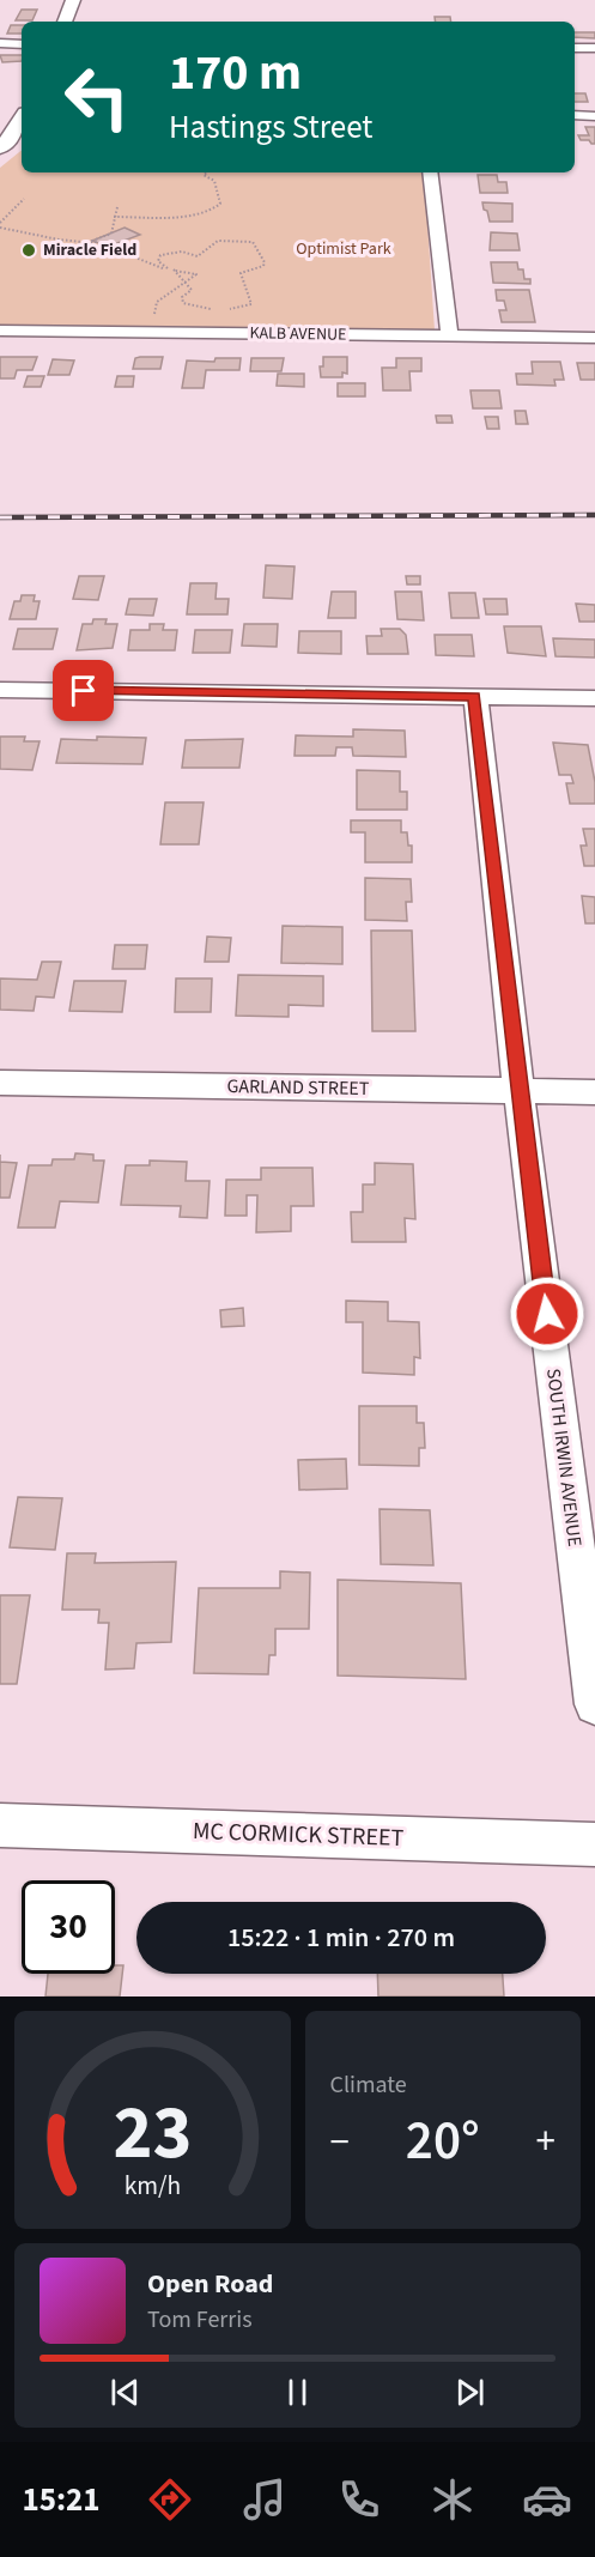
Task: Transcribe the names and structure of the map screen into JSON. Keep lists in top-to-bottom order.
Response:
{
  "streets": {
    "street": [
      "KALB AVENUE",
      "GARLAND STREET",
      "SOUTH IRWIN AVENUE",
      "MC CORMICK STREET"
    ]
  },
  "crossings": [
    ["GARLAND STREET", "SOUTH IRWIN AVENUE"]
  ],
  "parks": ["Optimist Park"],
  "places": ["Miracle Field"],
  "page": {
    "turn": ["170 m", "Hastings Street"],
    "limit": "30",
    "trip": "15:22 · 1 min · 270 m",
    "tile": "Climate",
    "heat": ["−", "20°", "+"],
    "song": ["Open Road", "Tom Ferris"],
    "tabs": "15:21",
    "gauge": ["23", "km/h"]
  }
}
